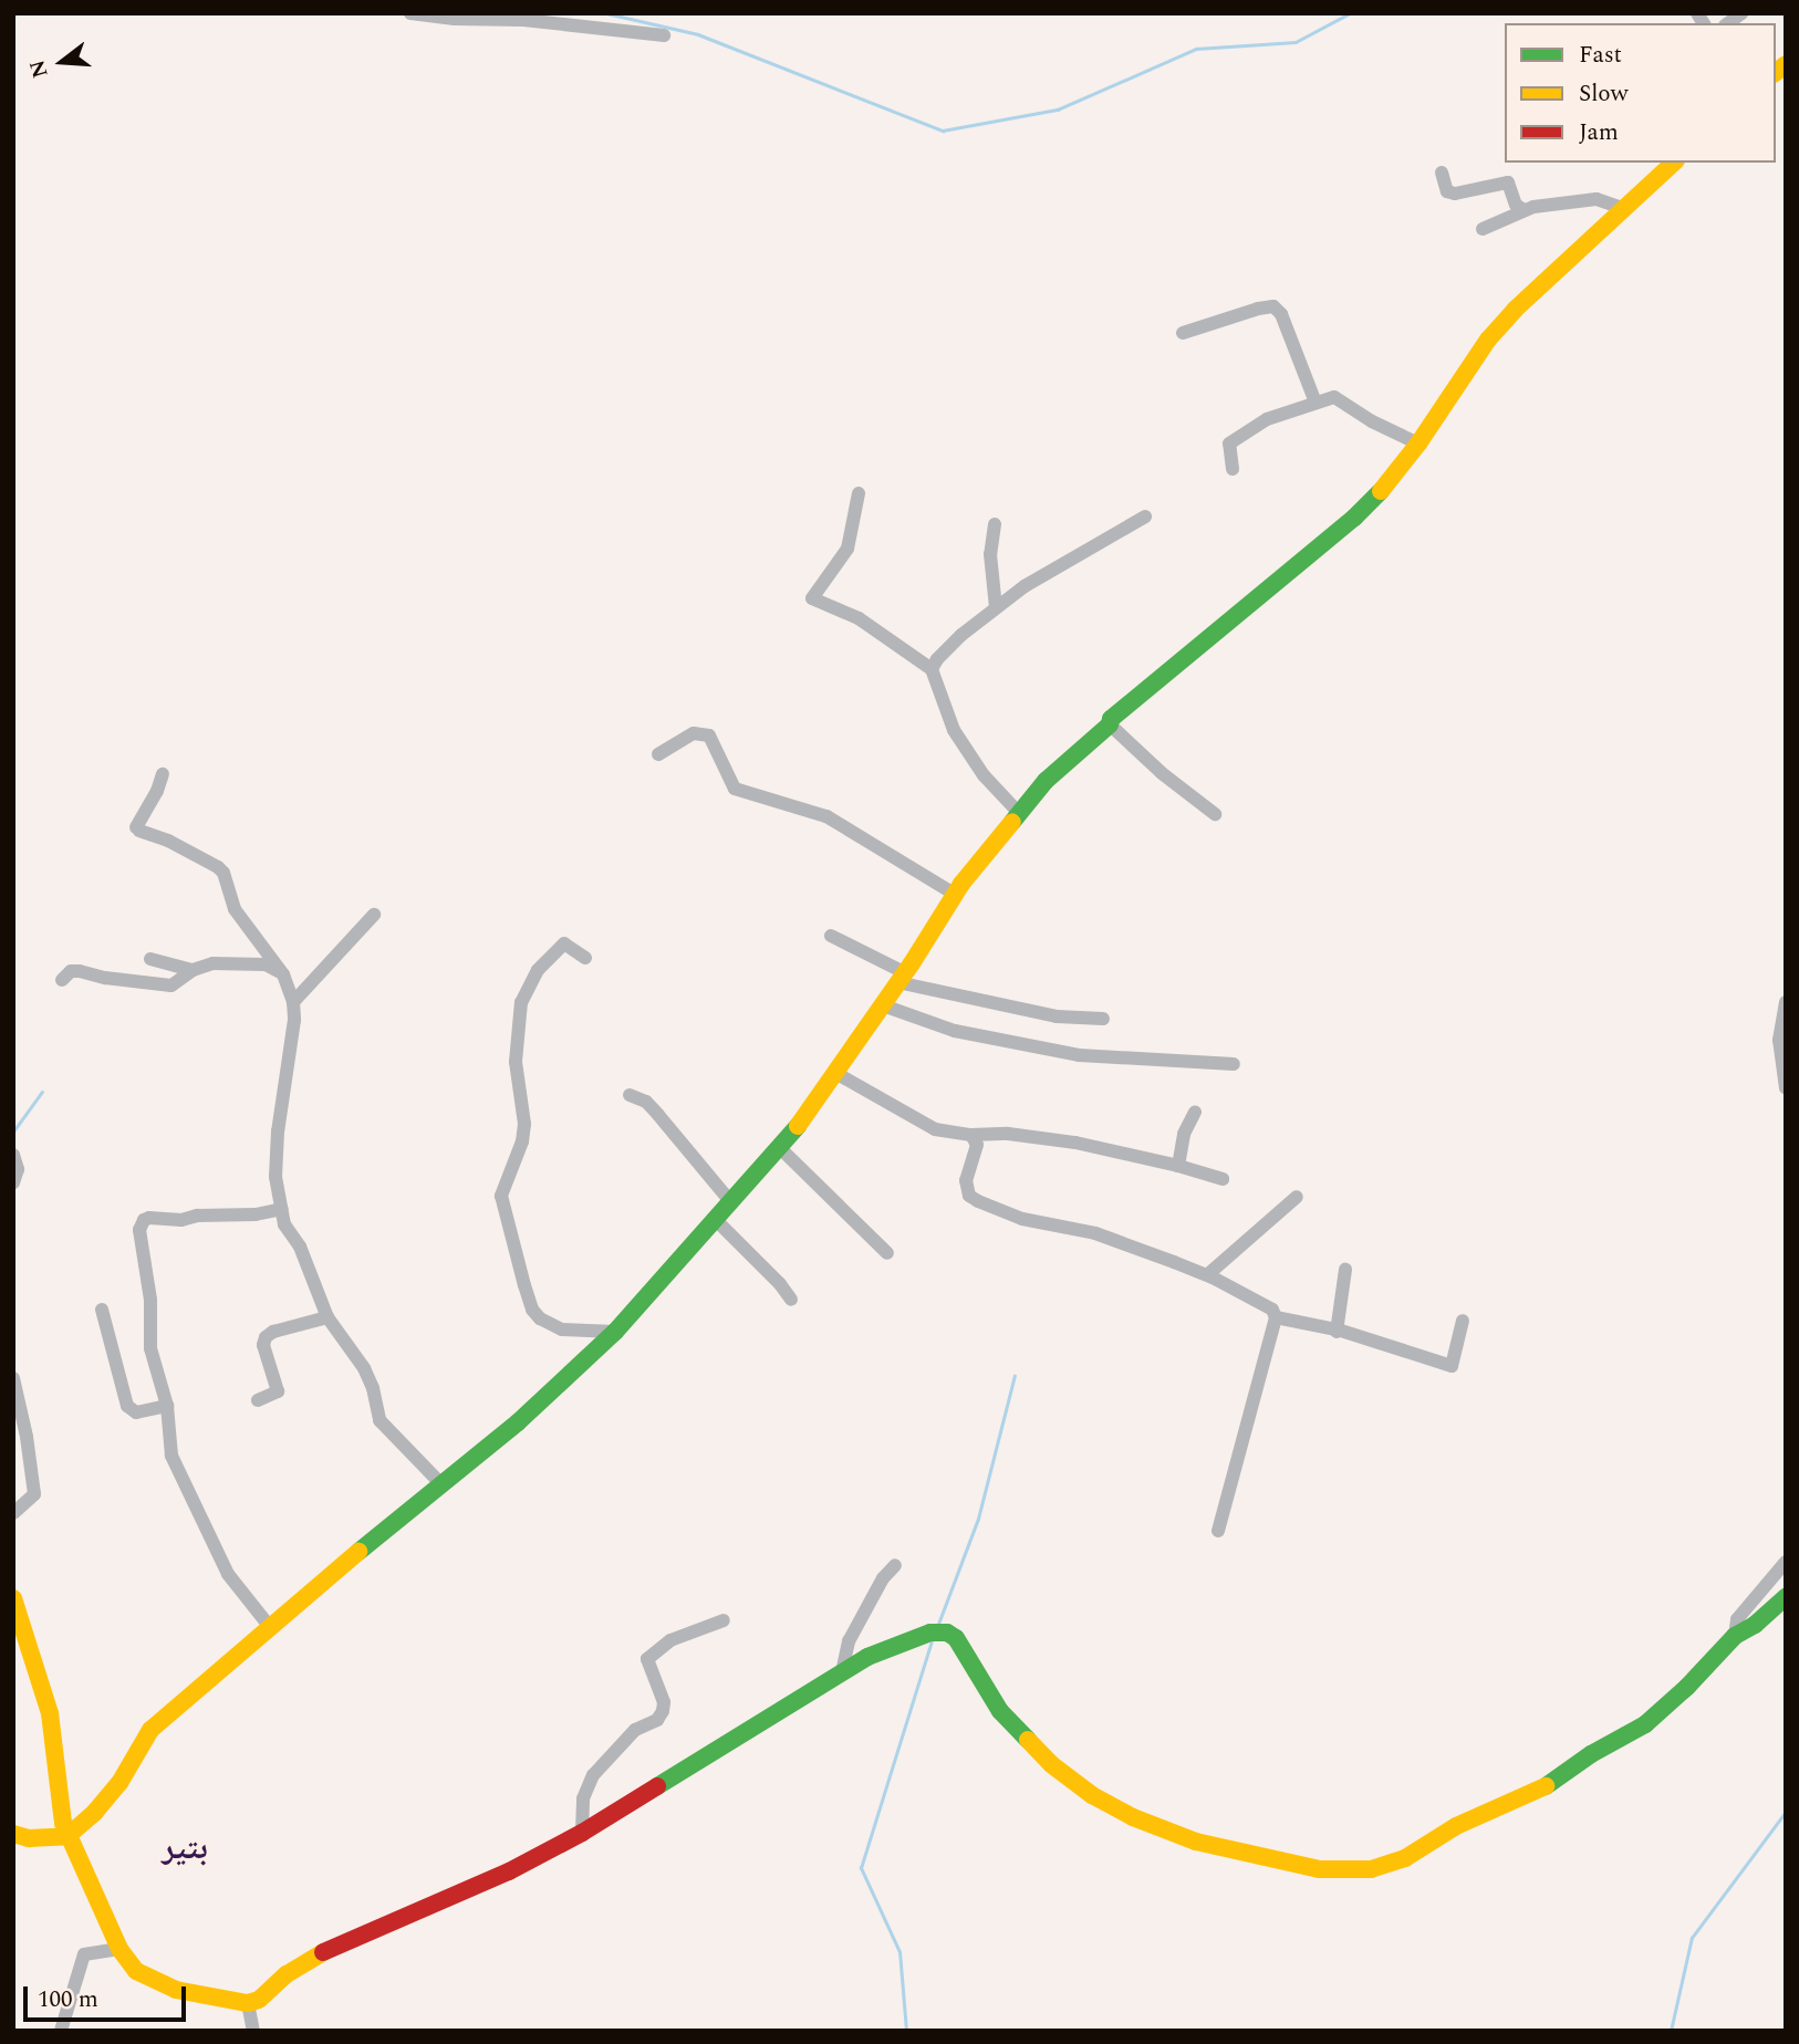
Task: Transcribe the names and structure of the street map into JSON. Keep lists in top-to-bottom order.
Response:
{
  "districts": ["بتير"],
  "legend": ["Fast", "Slow", "Jam"],
  "scale_bar": "100 m",
  "north": "left"
}
